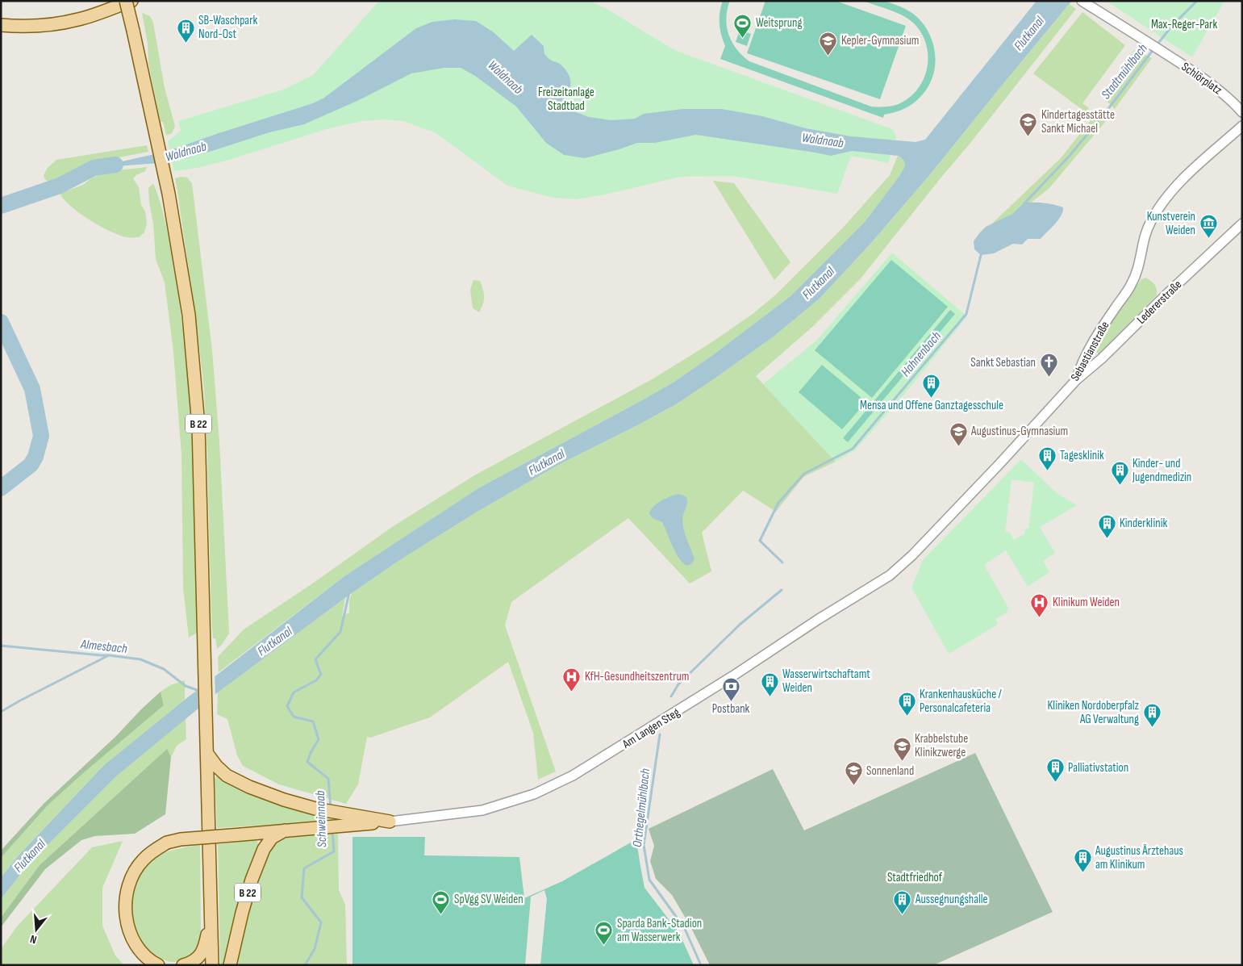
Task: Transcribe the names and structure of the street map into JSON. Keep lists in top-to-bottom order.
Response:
{
  "streets": {
    "main road": ["B 22"],
    "street": [
      "Schlörplatz",
      "Ledererstraße",
      "Sebastianstraße",
      "Am Langen Steg"
    ]
  },
  "crossings": [
    ["Ledererstraße", "Sebastianstraße"],
    ["Sebastianstraße", "Am Langen Steg"]
  ],
  "water": [
    "Flutkanal",
    "Stadtmühlbach",
    "Waldnaab",
    "Hahnenbach",
    "Almesbach",
    "Orthegelmühlbach",
    "Schweinnaab"
  ],
  "parks": ["Max-Reger-Park", "Freizeitanlage Stadtbad", "Stadtfriedhof"],
  "places": {
    "sports": ["Weitsprung", "SpVgg SV Weiden", "Sparda Bank-Stadion am Wasserwerk"],
    "building": [
      "SB-Waschpark Nord-Ost",
      "Mensa und Offene Ganztagesschule",
      "Tagesklinik",
      "Kinder- und Jugendmedizin",
      "Kinderklinik",
      "Wasserwirtschaftamt Weiden",
      "Krankenhausküche / Personalcafeteria",
      "Kliniken Nordoberpfalz AG Verwaltung",
      "Palliativstation",
      "Augustinus Ärztehaus am Klinikum",
      "Aussegnungshalle"
    ],
    "school or university": [
      "Kepler-Gymnasium",
      "Kindertagesstätte Sankt Michael",
      "Augustinus-Gymnasium",
      "Krabbelstube Klinikzwerge",
      "Sonnenland"
    ],
    "museum": ["Kunstverein Weiden"],
    "church": ["Sankt Sebastian"],
    "hospital": ["Klinikum Weiden", "KfH-Gesundheitszentrum"],
    "bank": ["Postbank"]
  },
  "north": "bottom"
}
